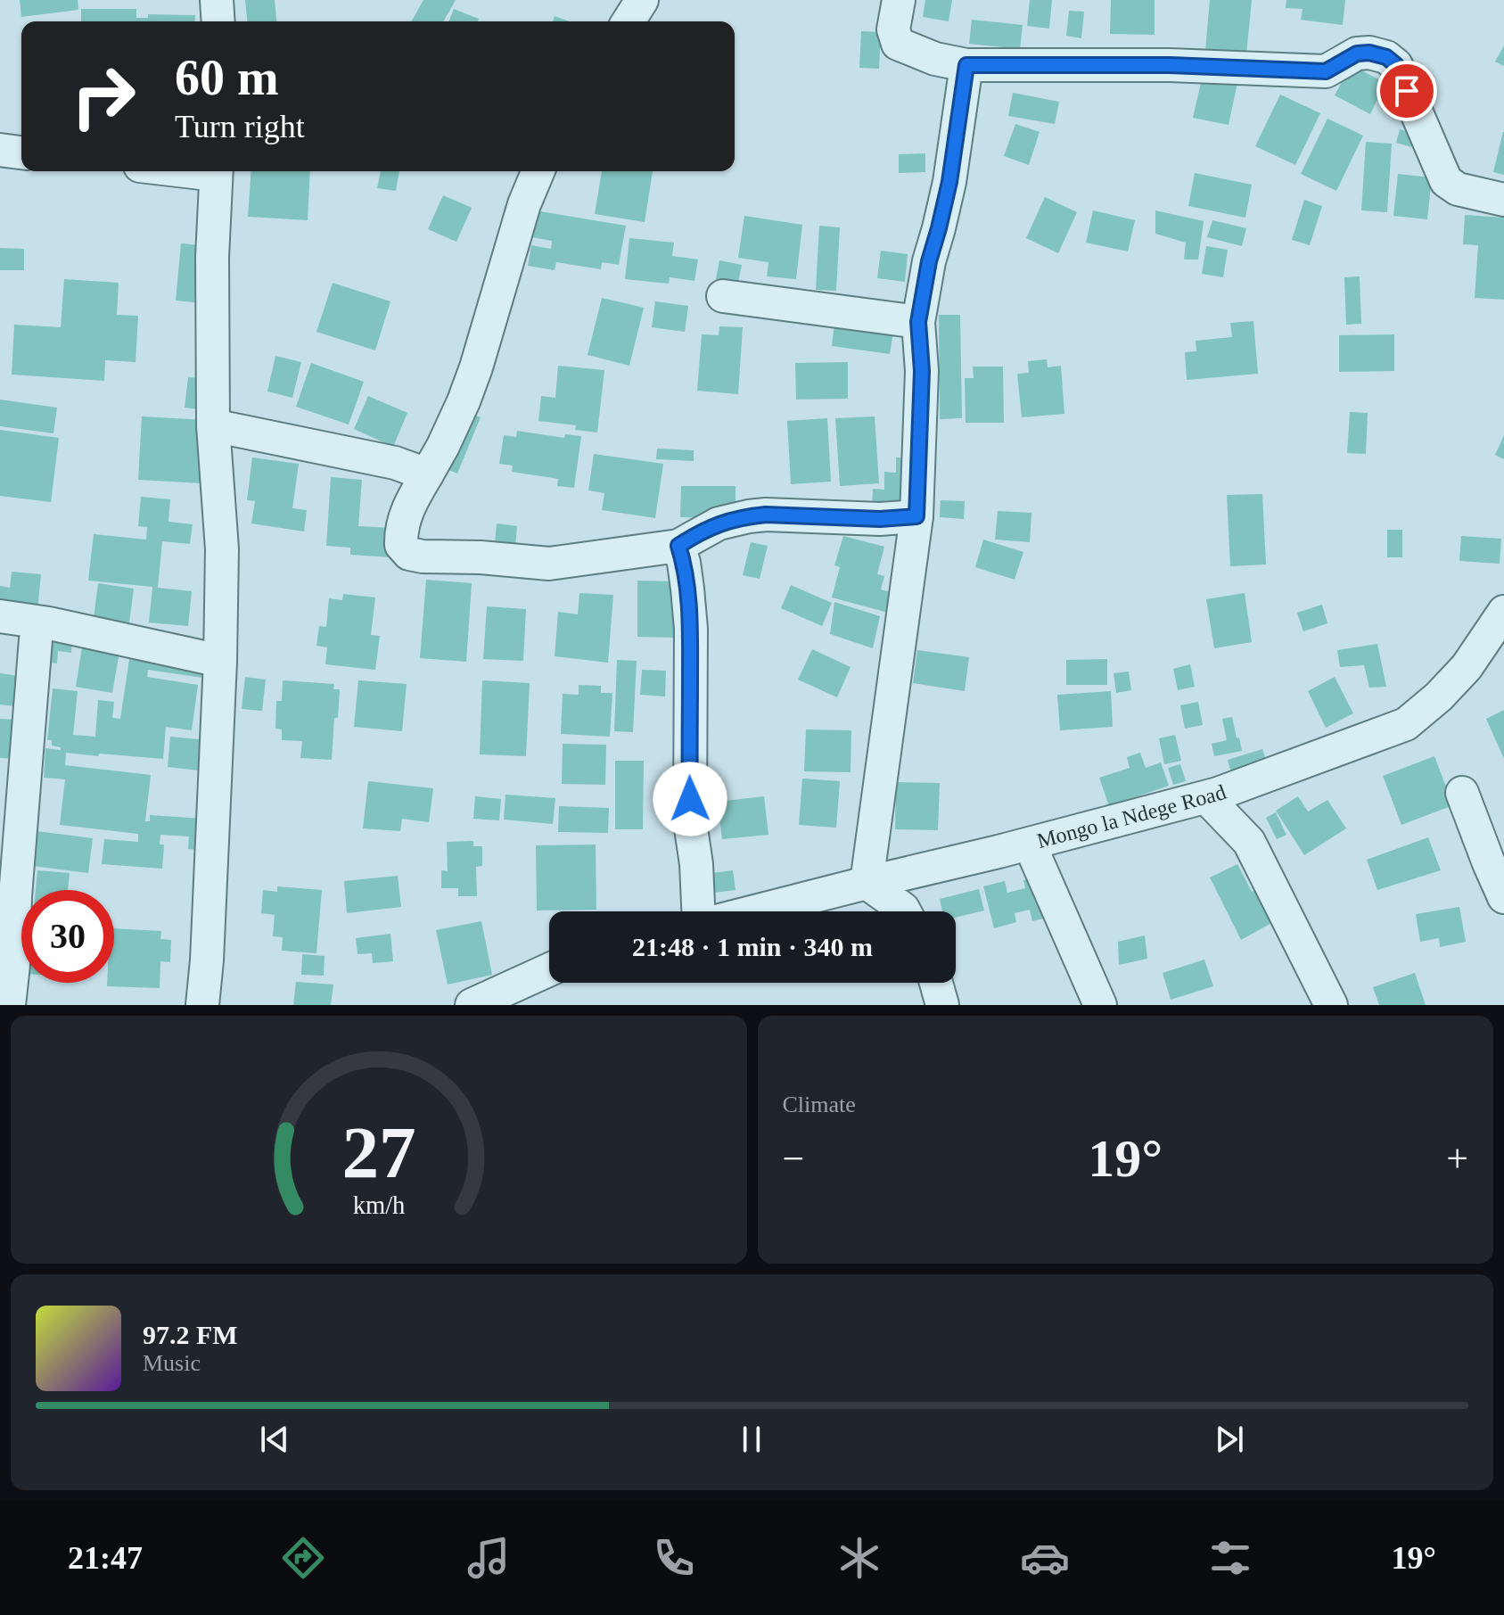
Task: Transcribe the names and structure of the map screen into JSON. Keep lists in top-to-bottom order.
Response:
{
  "streets": {
    "street": ["Mongo la Ndege Road"]
  },
  "page": {
    "turn": ["60 m", "Turn right"],
    "limit": "30",
    "trip": "21:48 · 1 min · 340 m",
    "tile": "Climate",
    "heat": ["−", "19°", "+"],
    "song": ["97.2 FM", "Music"],
    "tabs": ["21:47", "19°"],
    "gauge": ["27", "km/h"]
  }
}
